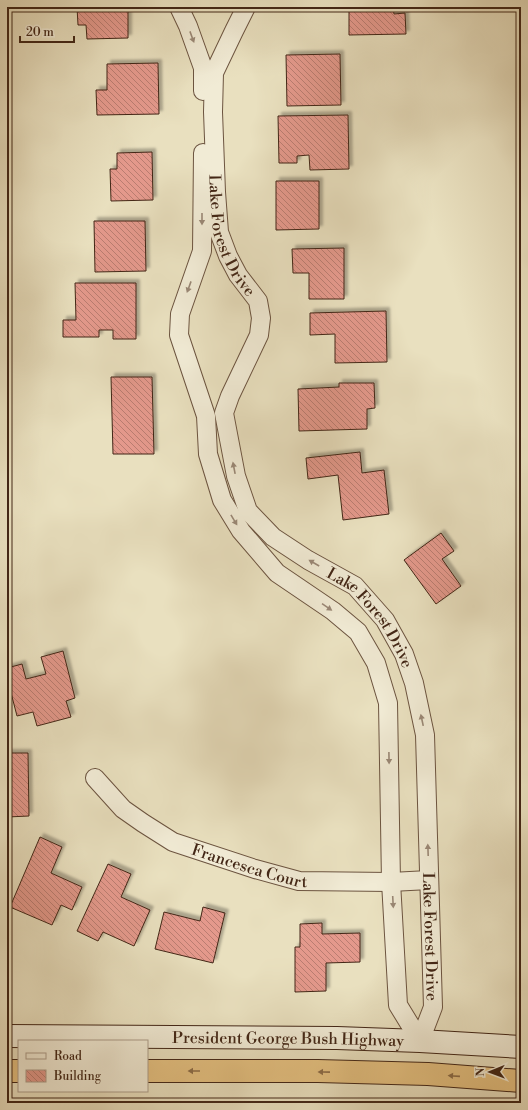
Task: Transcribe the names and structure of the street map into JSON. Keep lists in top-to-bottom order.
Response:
{
  "streets": {
    "main road": ["President George Bush Highway"],
    "street": ["Lake Forest Drive", "Francesca Court"]
  },
  "crossings": [
    ["Lake Forest Drive", "Francesca Court"],
    ["Lake Forest Drive", "President George Bush Highway"]
  ],
  "legend": ["Road", "Building"],
  "scale_bar": "20 m",
  "north": "left"
}
